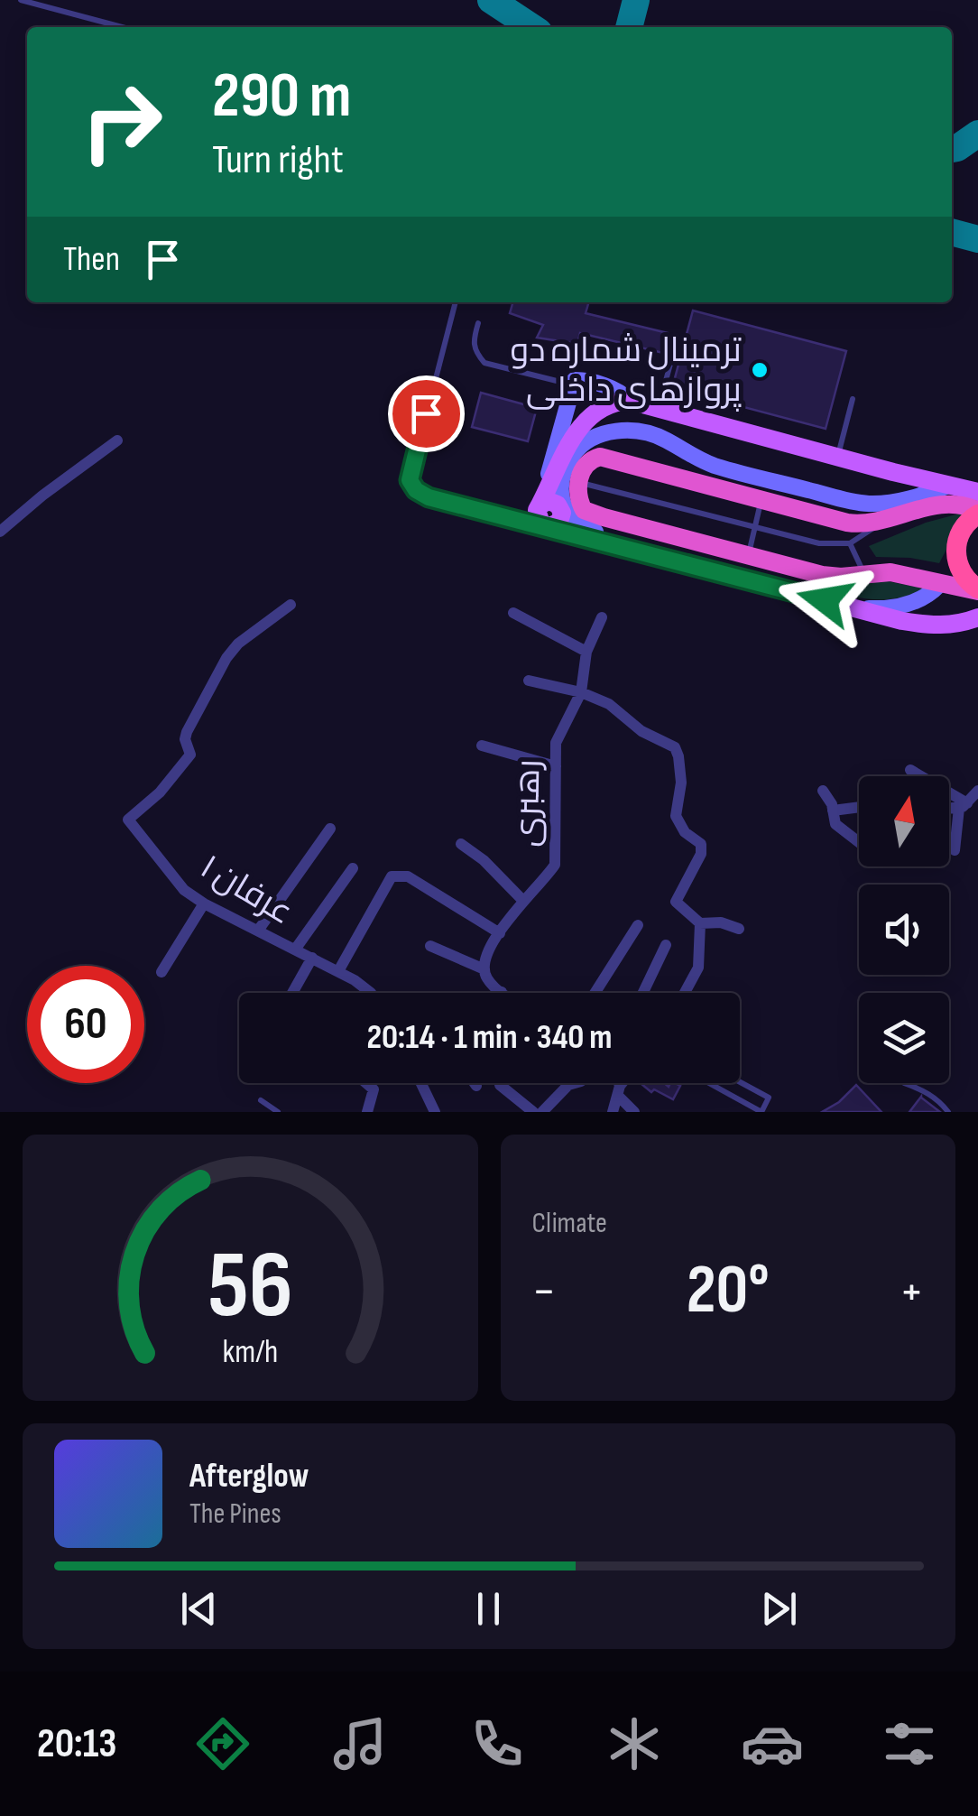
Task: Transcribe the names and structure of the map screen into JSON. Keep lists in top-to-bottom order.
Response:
{
  "streets": {
    "street": ["رهبری", "عرفان ۱"]
  },
  "places": ["ترمینال شماره دو پروازهای داخلی"],
  "north": "top",
  "page": {
    "turn": ["290 m", "Turn right"],
    "then": "Then",
    "limit": "60",
    "trip": "20:14 · 1 min · 340 m",
    "tile": "Climate",
    "heat": ["−", "20°", "+"],
    "song": ["Afterglow", "The Pines"],
    "tabs": "20:13",
    "gauge": ["56", "km/h"]
  }
}
